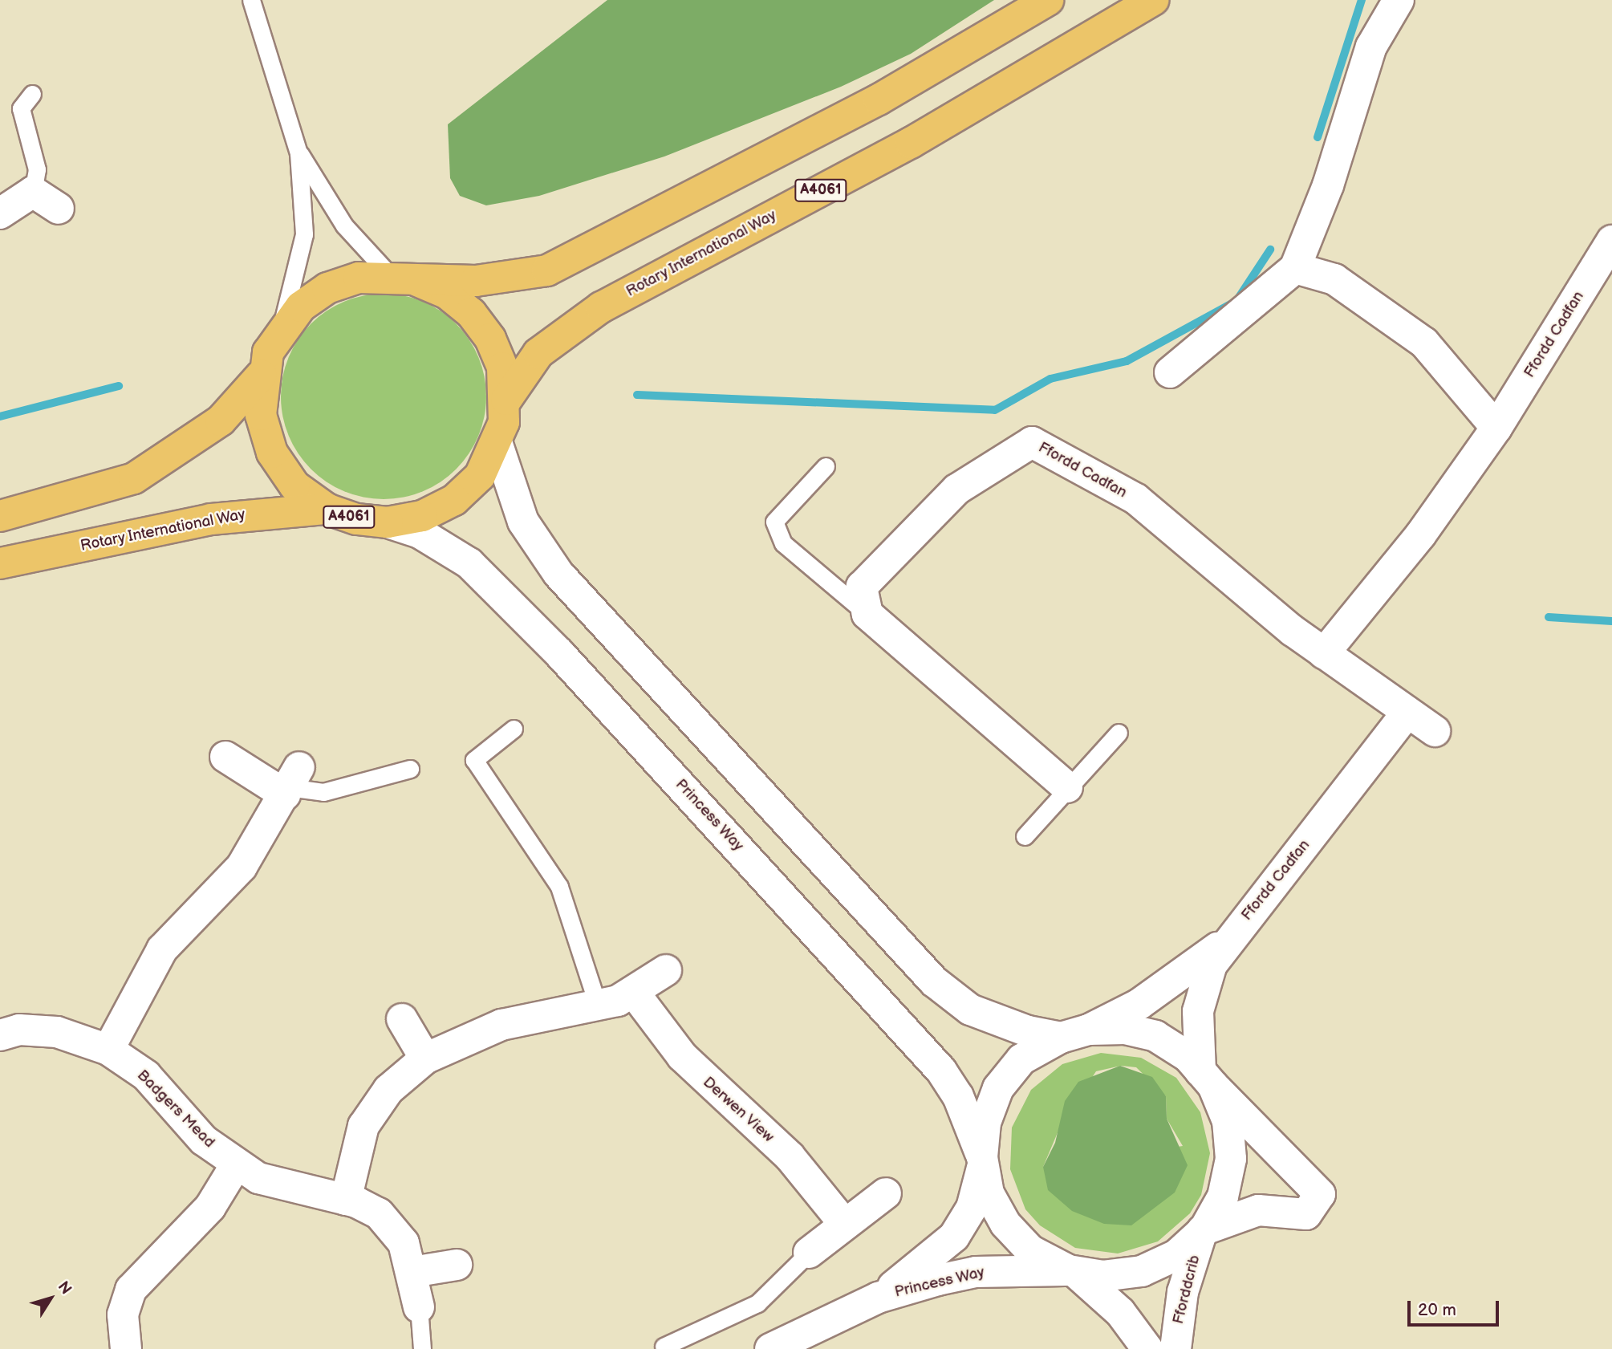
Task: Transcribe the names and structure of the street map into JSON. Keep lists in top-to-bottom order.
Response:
{
  "streets": {
    "main road": ["A4061", "Rotary International Way"],
    "street": [
      "Ffordd Cadfan",
      "Princess Way",
      "Badgers Mead",
      "Derwen View",
      "Fforddcrib"
    ]
  },
  "crossings": [
    ["A4061", "Rotary International Way"],
    ["A4061", "Princess Way"],
    ["Ffordd Cadfan", "Princess Way"],
    ["Princess Way", "Fforddcrib"]
  ],
  "scale_bar": "20 m",
  "north": "top right"
}
